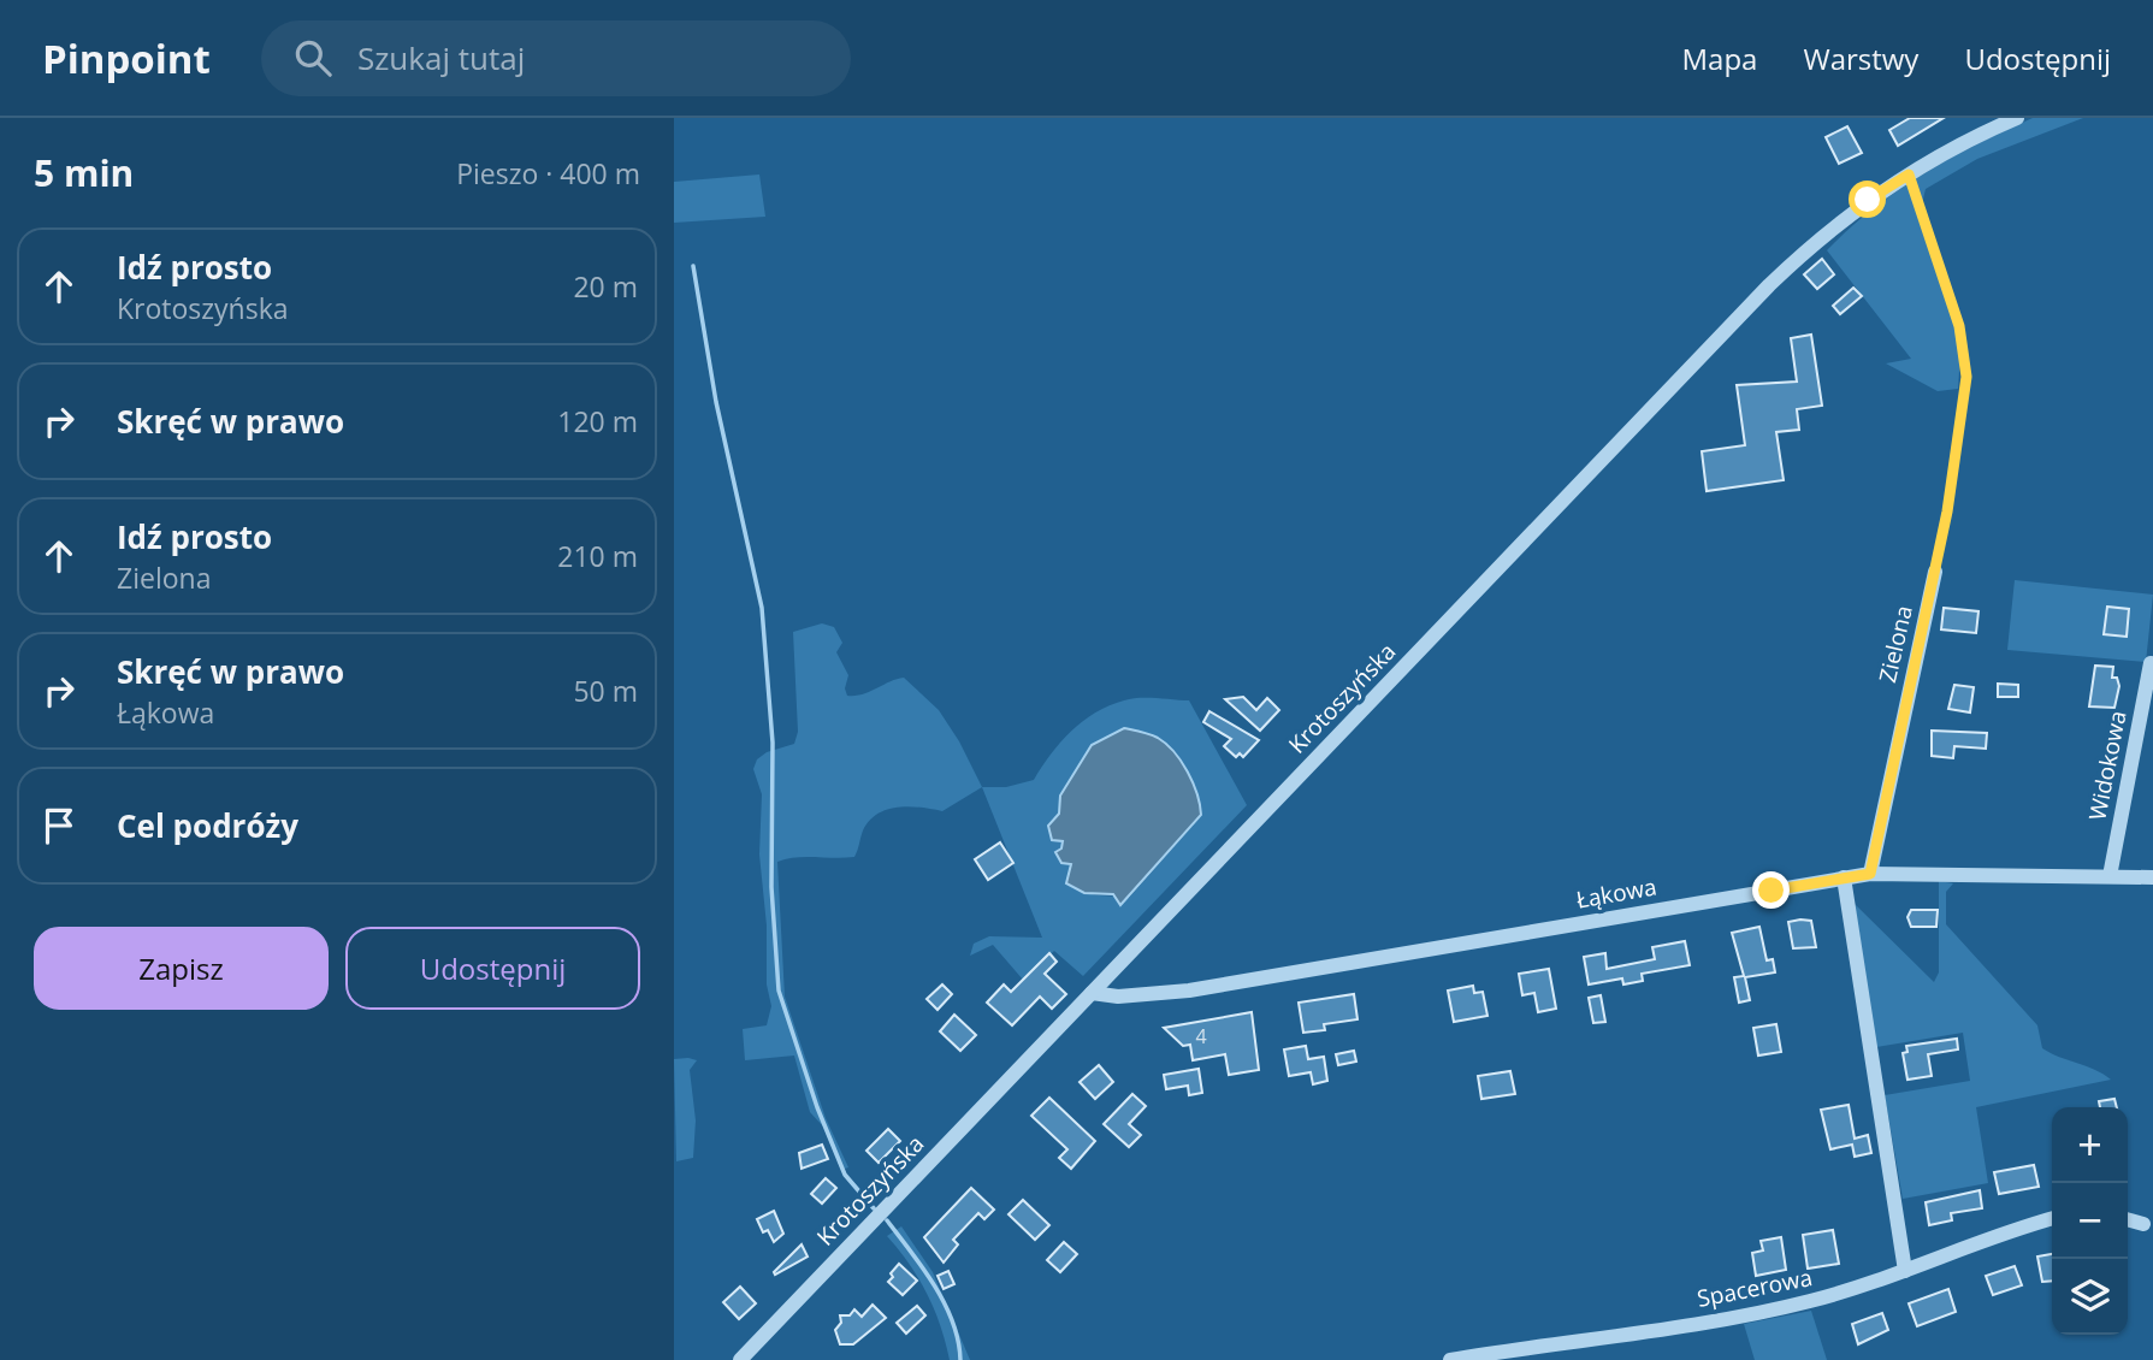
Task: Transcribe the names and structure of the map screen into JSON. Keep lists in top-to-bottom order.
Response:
{
  "streets": {
    "street": [
      "Zielona",
      "Krotoszyńska",
      "Widokowa",
      "Łąkowa",
      "Spacerowa"
    ]
  },
  "crossings": [
    ["Zielona", "Łąkowa"],
    ["Krotoszyńska", "Łąkowa"],
    ["Widokowa", "Łąkowa"]
  ],
  "house_numbers": ["4"],
  "page": {
    "header": "Pinpoint",
    "search": "Szukaj tutaj",
    "nav": ["Mapa", "Warstwy", "Udostępnij"],
    "heading": ["5 min", "Pieszo · 400 m"],
    "list": [
      ["Idź prosto", "Krotoszyńska", "20 m"],
      ["Skręć w prawo", "120 m"],
      ["Idź prosto", "Zielona", "210 m"],
      ["Skręć w prawo", "Łąkowa", "50 m"],
      "Cel podróży"
    ],
    "buttons": ["Zapisz", "Udostępnij"],
    "map_buttons": ["+", "−"]
  }
}
